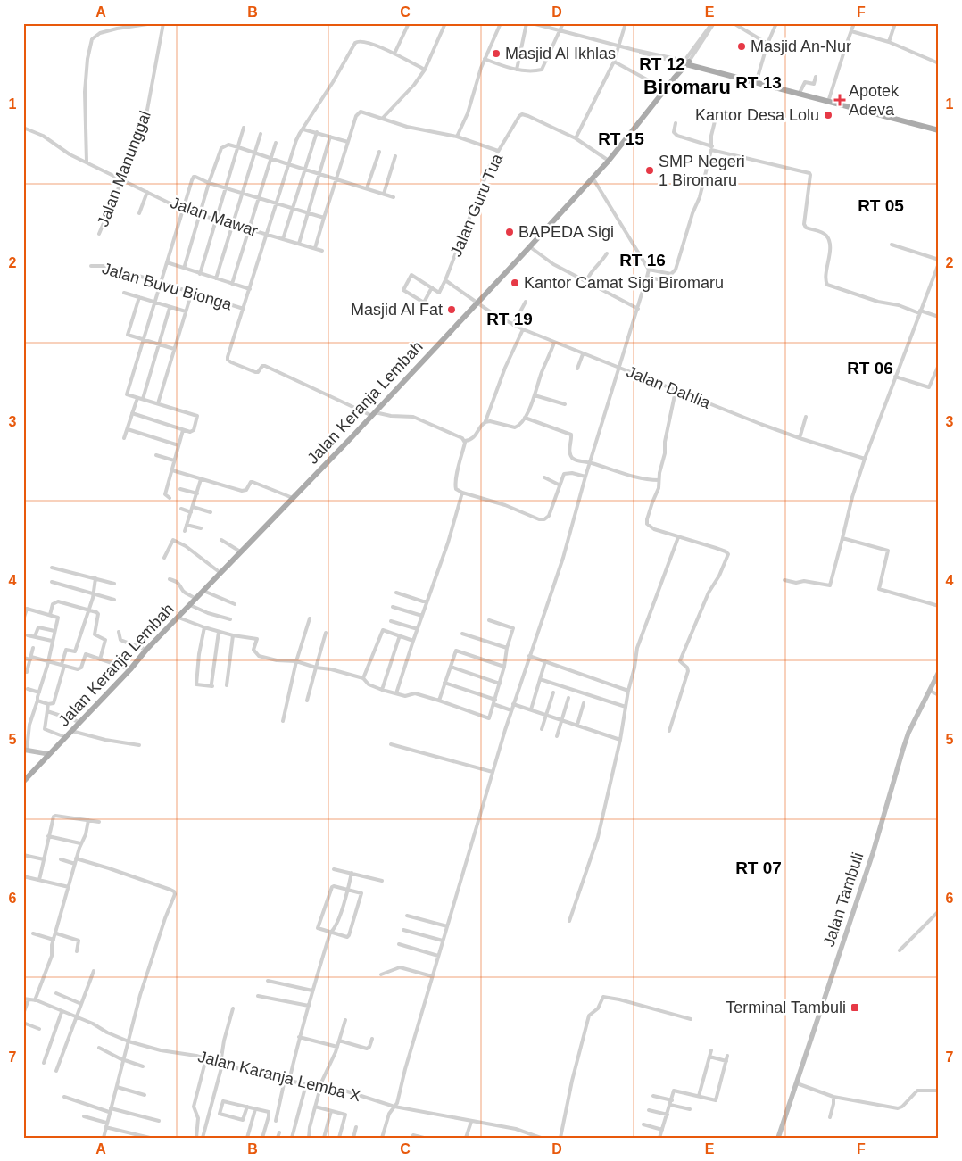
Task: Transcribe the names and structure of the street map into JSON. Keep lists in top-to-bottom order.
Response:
{
  "streets": {
    "main road": ["Jalan Keranja Lembah"],
    "street": [
      "Jalan Manunggal",
      "Jalan Guru Tua",
      "Jalan Mawar",
      "Jalan Buvu Bionga",
      "Jalan Dahlia",
      "Jalan Tambuli",
      "Jalan Karanja Lemba X"
    ]
  },
  "crossings": [
    ["Jalan Manunggal", "Jalan Mawar"],
    ["Jalan Guru Tua", "Jalan Keranja Lembah"],
    ["Jalan Dahlia", "Jalan Keranja Lembah"]
  ],
  "districts": [
    "RT 12",
    "RT 13",
    "Biromaru",
    "RT 15",
    "RT 05",
    "RT 16",
    "RT 19",
    "RT 06",
    "RT 07"
  ],
  "places": {
    "other": [
      "Masjid An-Nur",
      "Masjid Al Ikhlas",
      "Kantor Desa Lolu",
      "SMP Negeri 1 Biromaru",
      "BAPEDA Sigi",
      "Kantor Camat Sigi Biromaru",
      "Masjid Al Fat"
    ],
    "health": ["Apotek Adeva"],
    "transit": ["Terminal Tambuli"]
  },
  "grid": {
    "columns": [
      "A",
      "B",
      "C",
      "D",
      "E",
      "F"
    ],
    "rows": [
      "1",
      "2",
      "3",
      "4",
      "5",
      "6",
      "7"
    ]
  }
}
